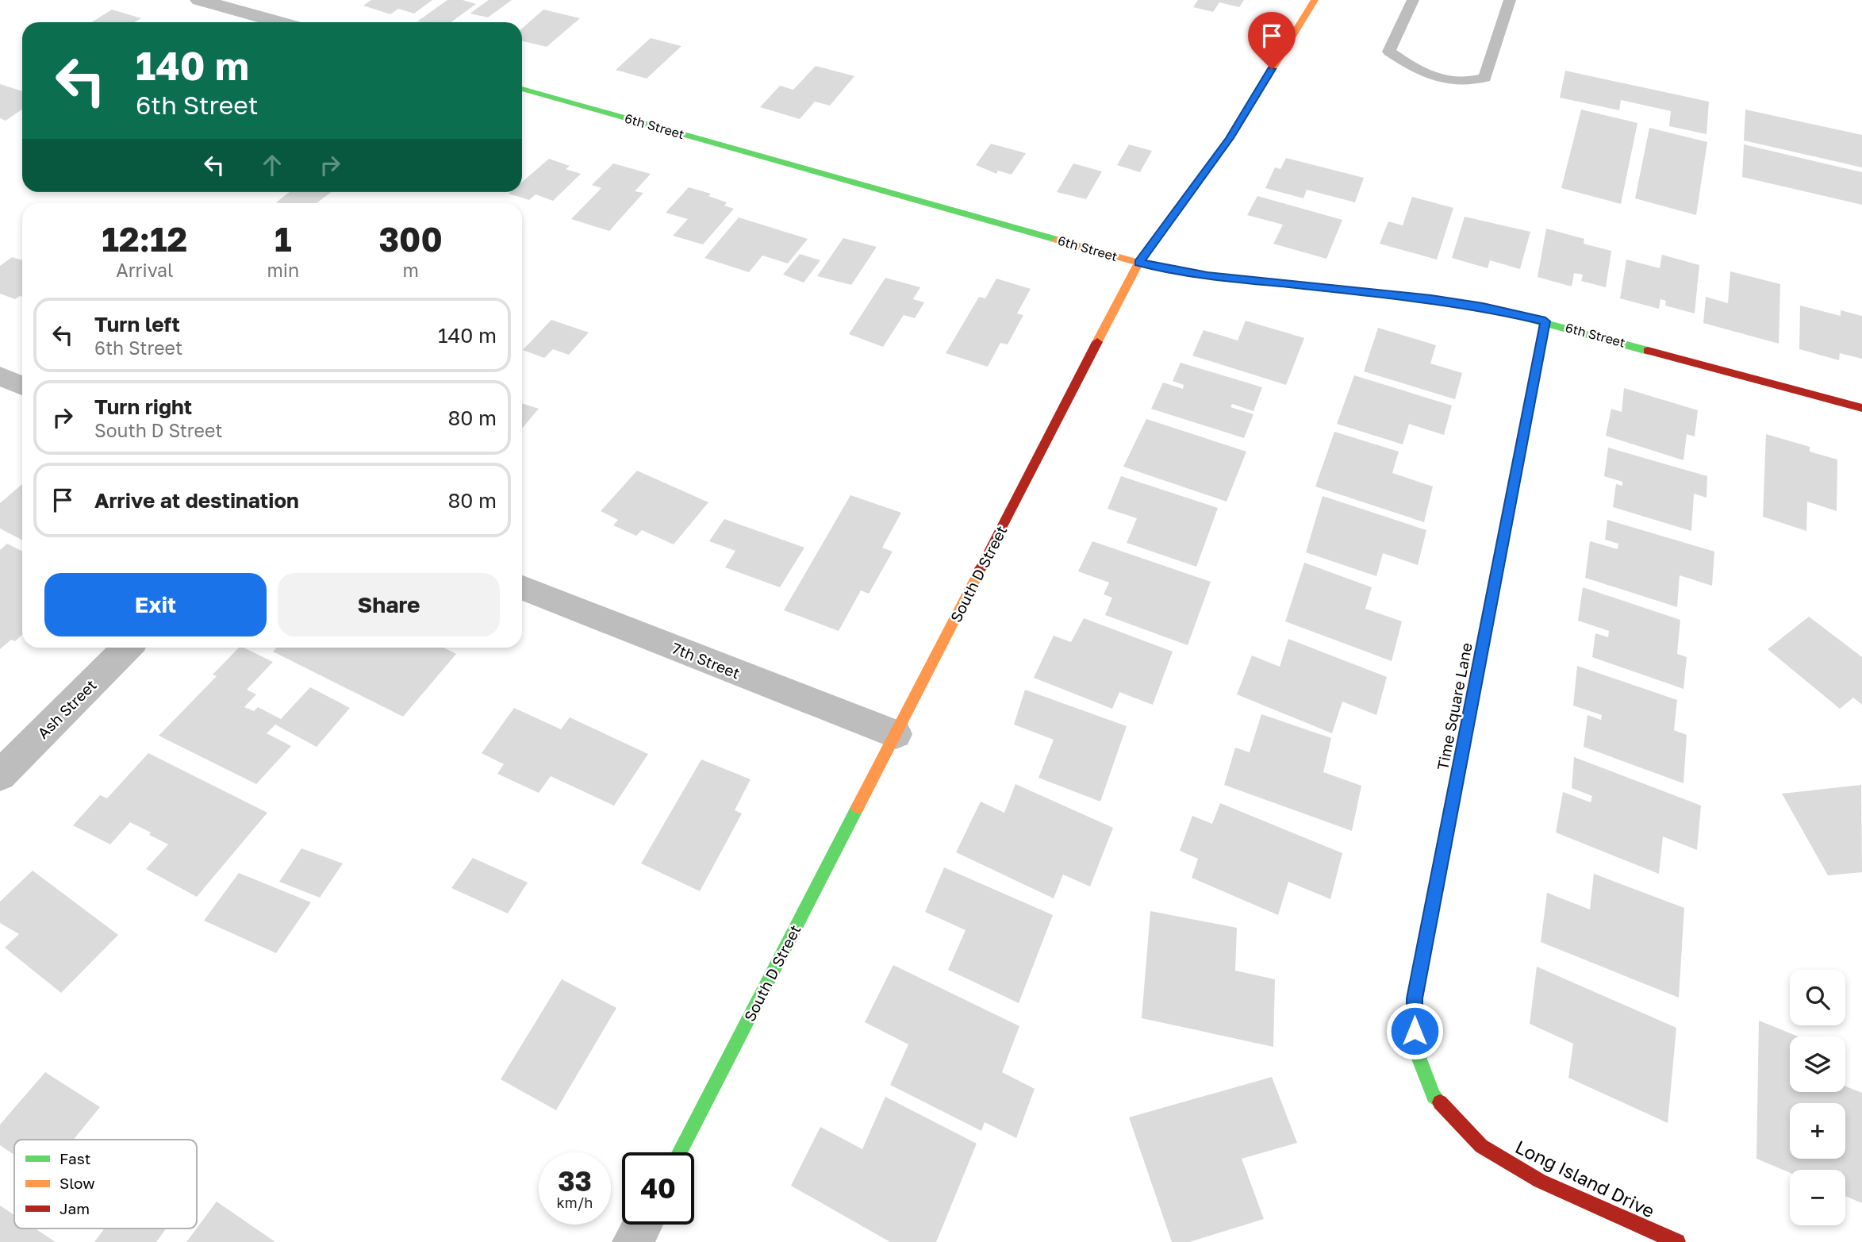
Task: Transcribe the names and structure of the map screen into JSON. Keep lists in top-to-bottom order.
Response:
{
  "streets": {
    "street": [
      "6th Street",
      "South D Street",
      "7th Street",
      "Time Square Lane",
      "Ash Street",
      "Long Island Drive"
    ]
  },
  "crossings": [
    ["6th Street", "South D Street"],
    ["6th Street", "Time Square Lane"],
    ["South D Street", "7th Street"],
    ["Time Square Lane", "Long Island Drive"]
  ],
  "legend": ["Fast", "Slow", "Jam"],
  "page": {
    "turn": ["140 m", "6th Street"],
    "eta": [
      "12:12",
      "Arrival",
      "1",
      "min",
      "300",
      "m"
    ],
    "list": [
      {
        "name": "Turn left",
        "note": "6th Street",
        "value": "140 m"
      },
      {
        "name": "Turn right",
        "note": "South D Street",
        "value": "80 m"
      },
      {
        "name": "Arrive at destination",
        "value": "80 m"
      }
    ],
    "buttons": ["Exit", "Share"],
    "map_buttons": ["+", "−"],
    "speed": "33 km/h",
    "limit": "40"
  }
}
